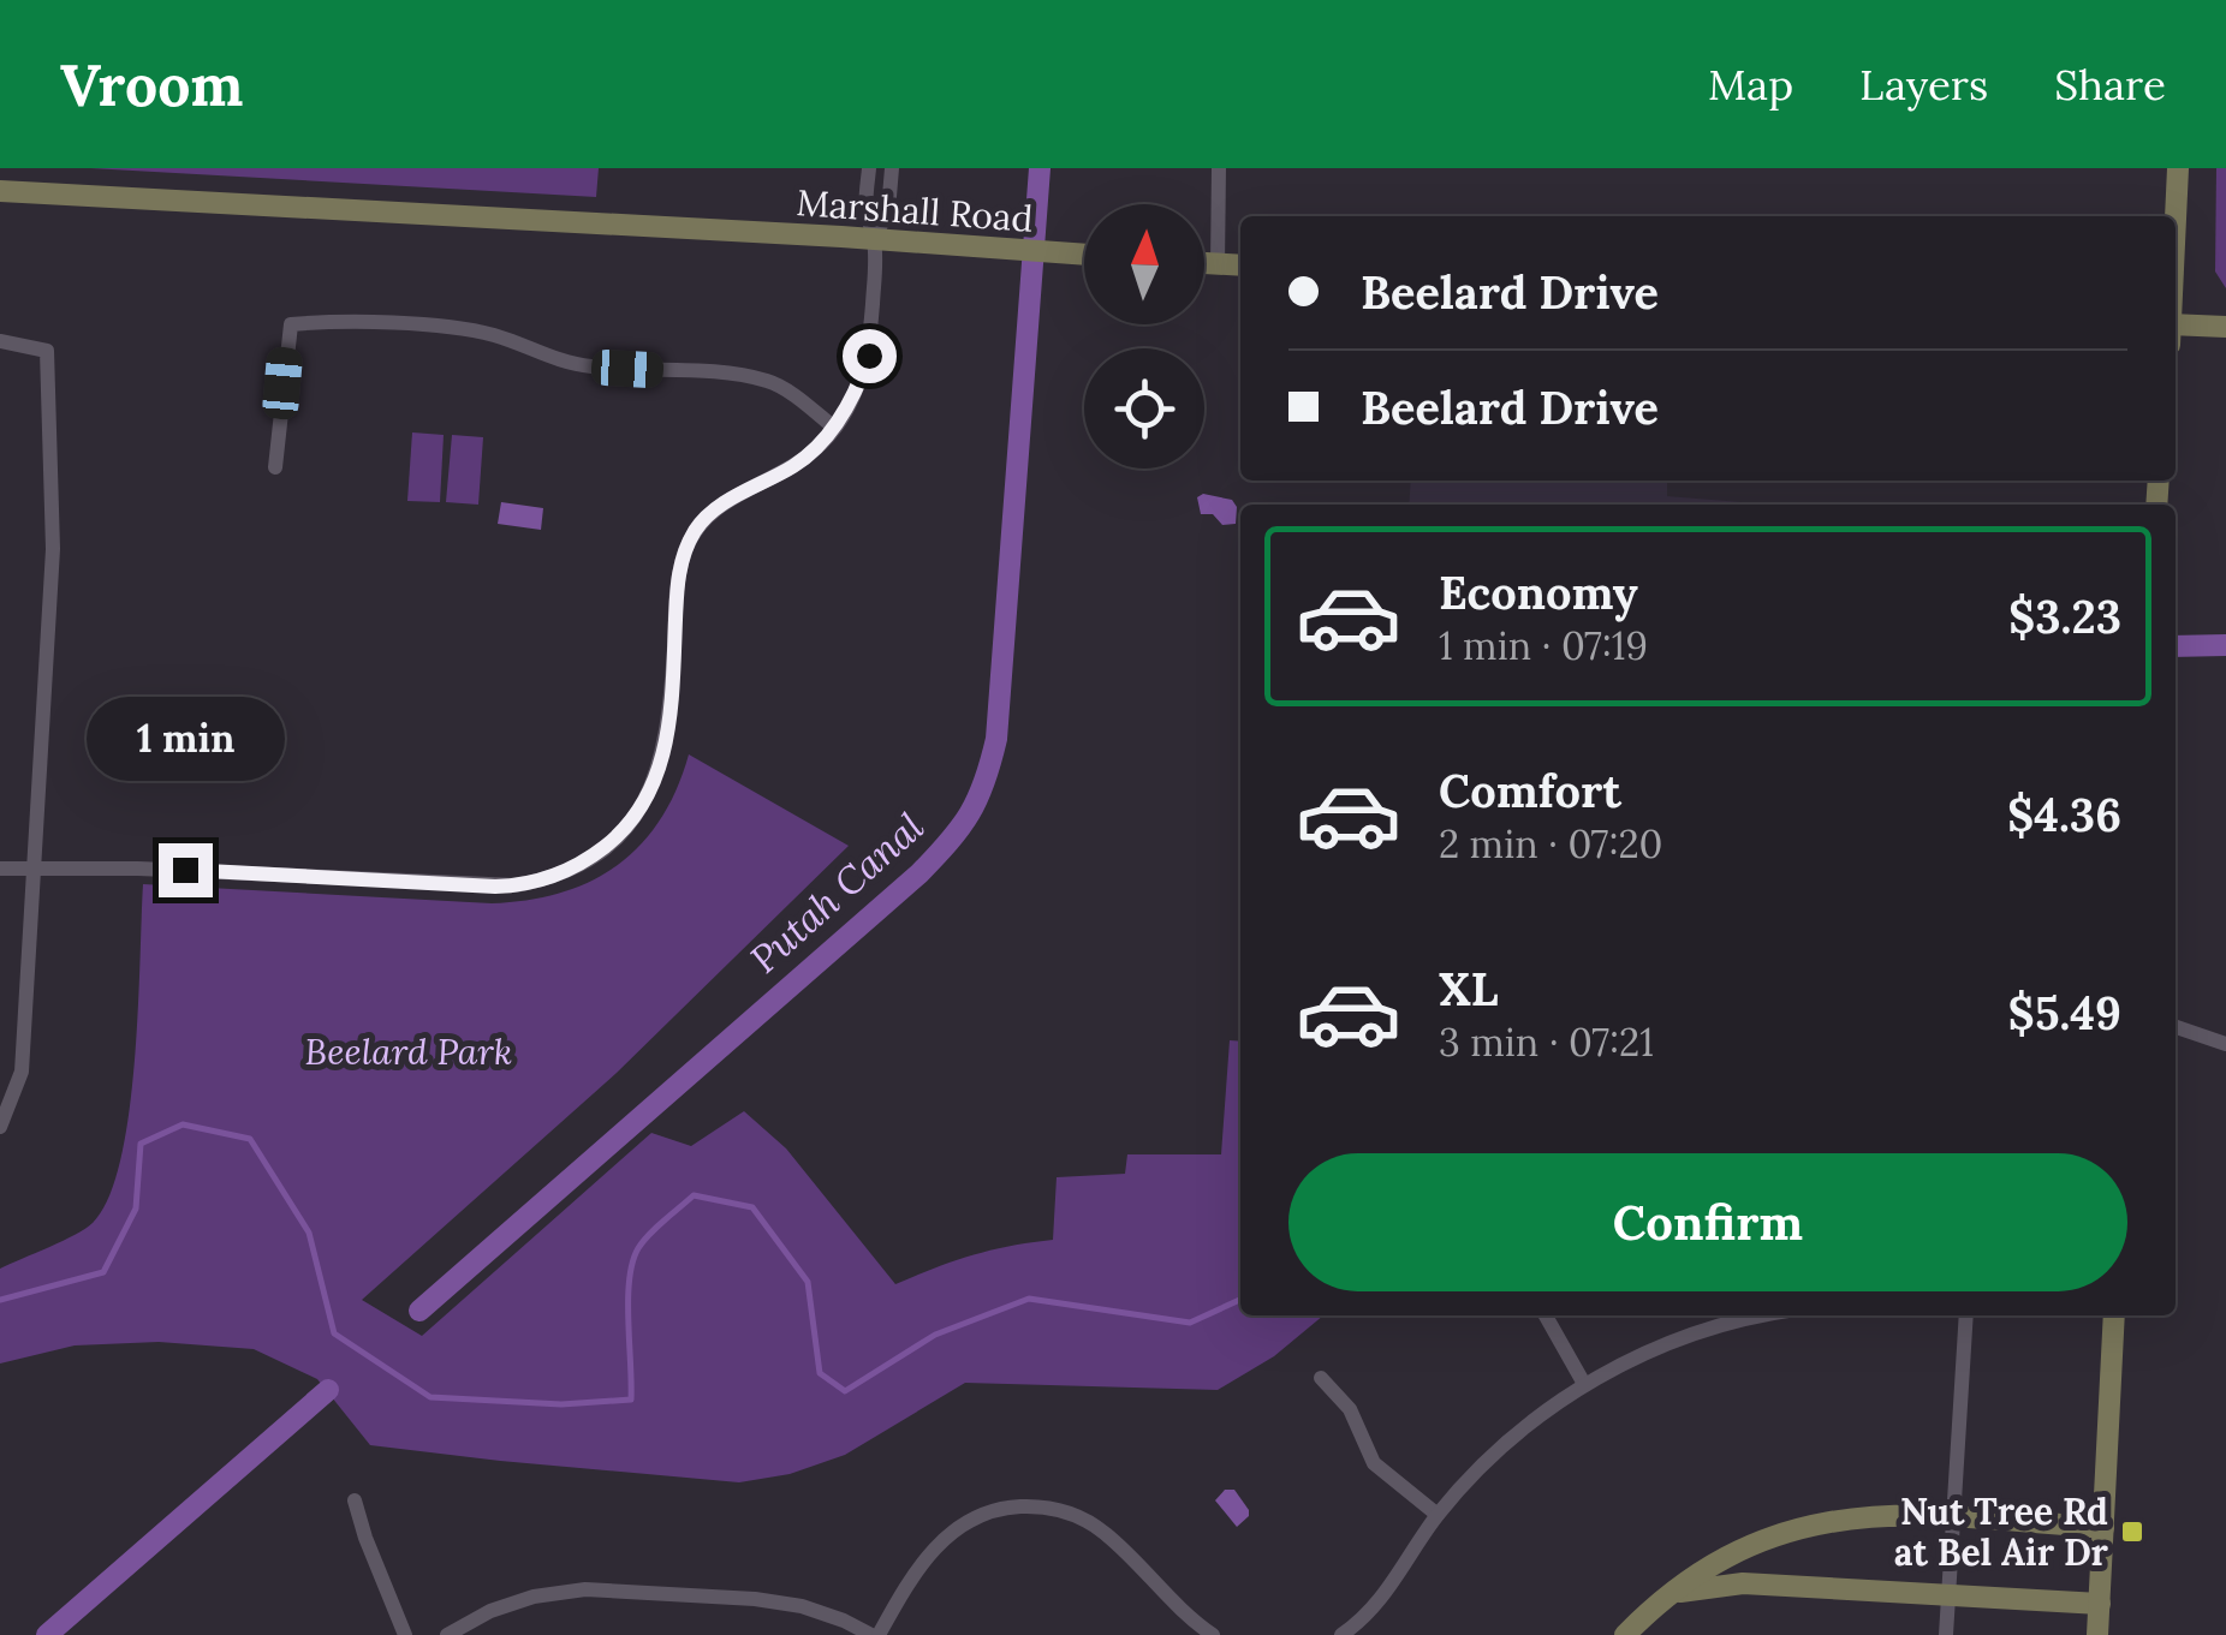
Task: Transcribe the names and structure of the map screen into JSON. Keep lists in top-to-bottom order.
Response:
{
  "streets": {
    "street": ["Marshall Road"]
  },
  "water": ["Putah Canal"],
  "parks": ["Beelard Park"],
  "places": {
    "transit": ["Nut Tree Rd at Bel Air Dr"]
  },
  "north": "top",
  "page": {
    "header": "Vroom",
    "nav": ["Map", "Layers", "Share"],
    "banner": ["Beelard Drive", "Beelard Drive"],
    "list": [
      {
        "name": "Economy",
        "note": "1 min · 07:19",
        "value": "$3.23"
      },
      {
        "name": "Comfort",
        "note": "2 min · 07:20",
        "value": "$4.36"
      },
      {
        "name": "XL",
        "note": "3 min · 07:21",
        "value": "$5.49"
      }
    ],
    "bubble": "1 min",
    "buttons": "Confirm"
  }
}
